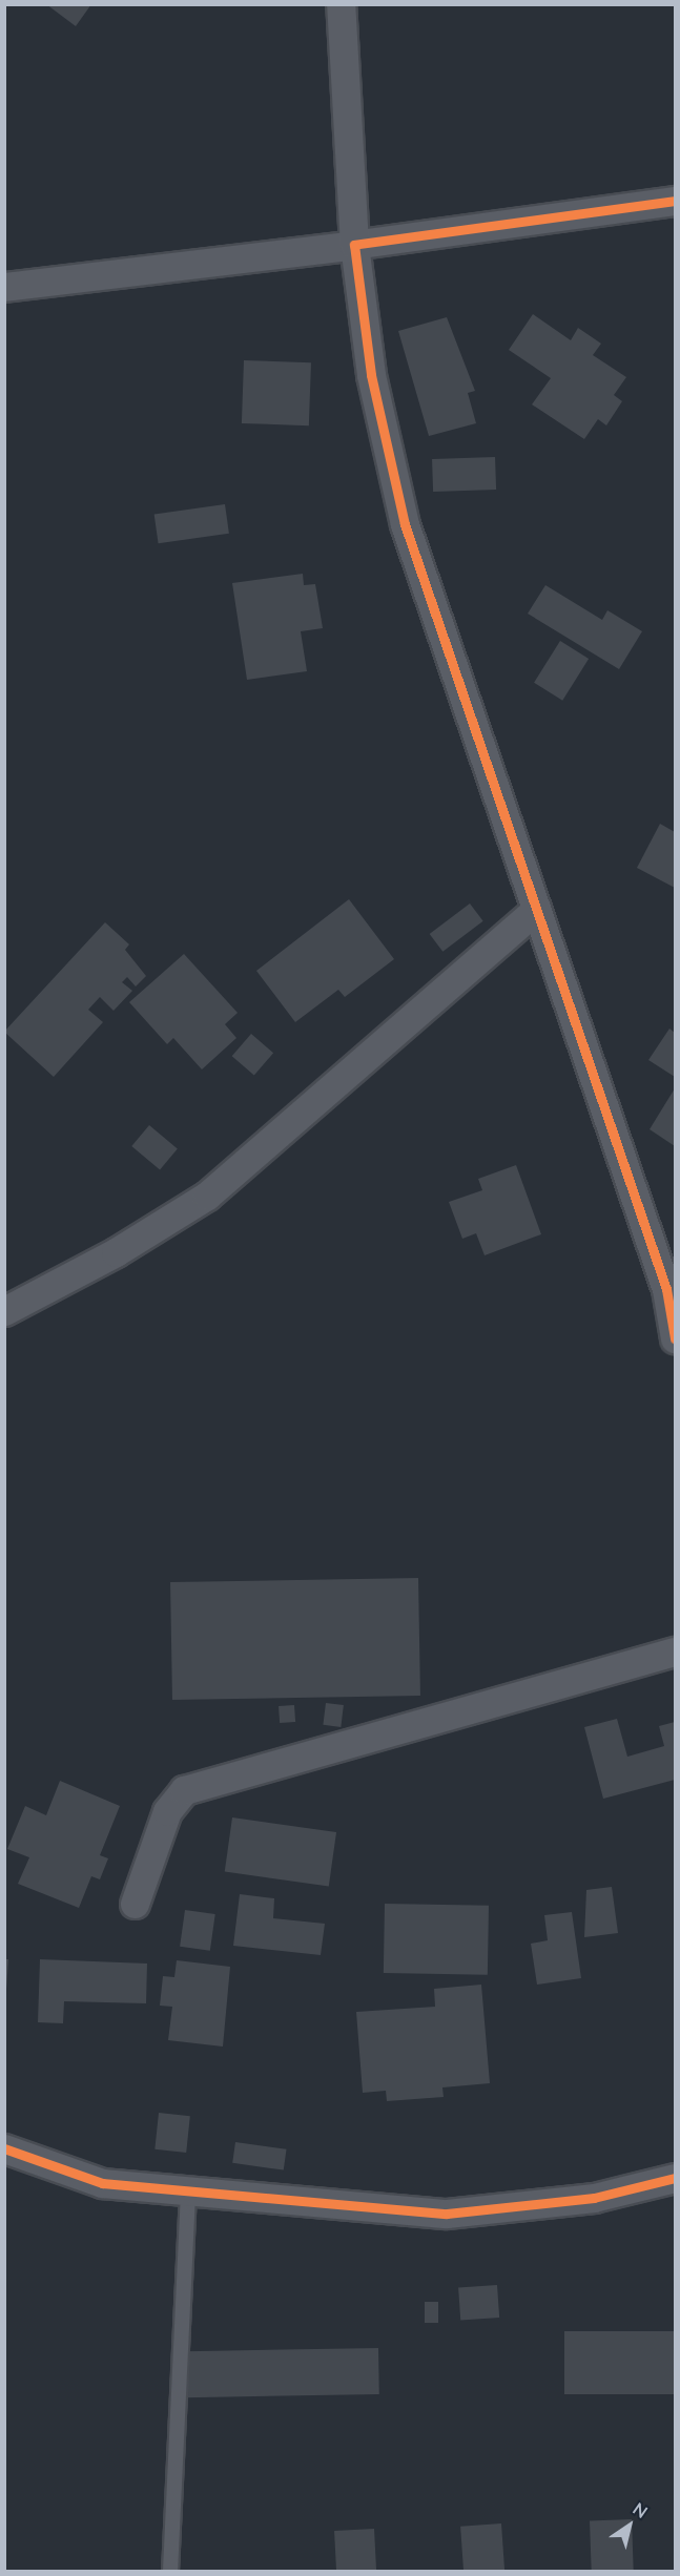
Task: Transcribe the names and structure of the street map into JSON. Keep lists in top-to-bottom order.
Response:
{
  "north": "top right"
}
